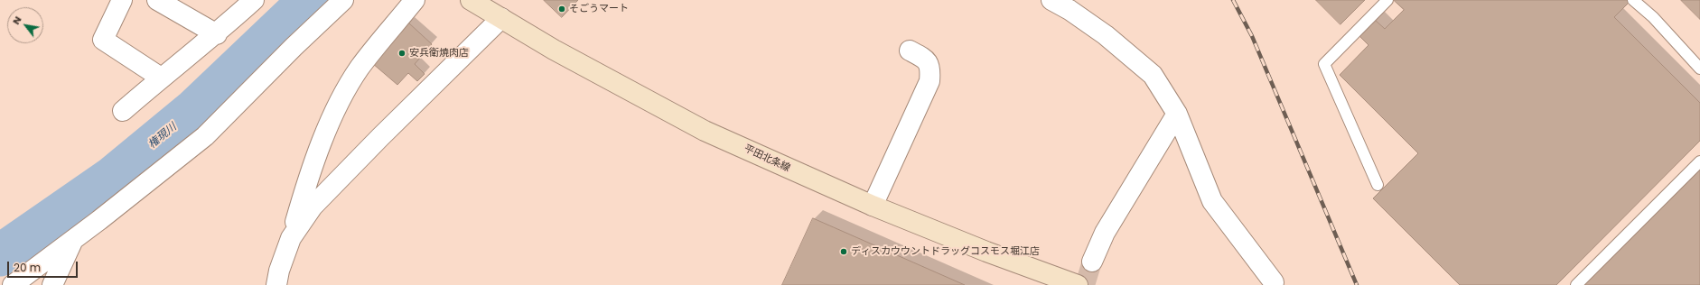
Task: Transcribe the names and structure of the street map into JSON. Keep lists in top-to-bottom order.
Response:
{
  "streets": {
    "main road": ["平田北条線"]
  },
  "water": ["権現川"],
  "places": ["そごうマート", "安兵衛焼肉店", "ディスカウウントドラッグコスモス堀江店"],
  "scale_bar": "20 m",
  "north": "top left"
}
